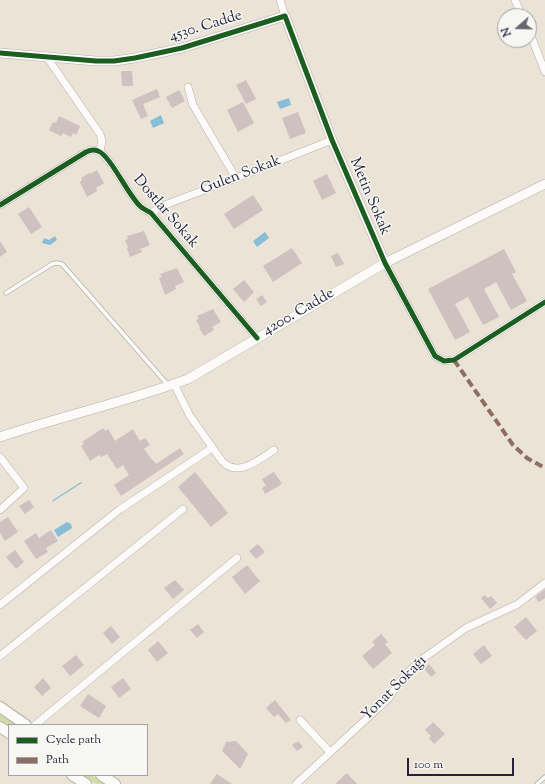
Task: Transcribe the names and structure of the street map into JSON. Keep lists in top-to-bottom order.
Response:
{
  "streets": {
    "main road": ["4530. Cadde", "Metin Sokak", "4200. Cadde"],
    "street": ["Gulen Sokak", "Dostlar Sokak", "Yonat Sokağı"]
  },
  "crossings": [
    ["Gulen Sokak", "Metin Sokak"],
    ["Gulen Sokak", "Dostlar Sokak"],
    ["Metin Sokak", "4200. Cadde"],
    ["Dostlar Sokak", "4200. Cadde"]
  ],
  "legend": ["Cycle path", "Path"],
  "scale_bar": "100 m",
  "north": "left"
}
